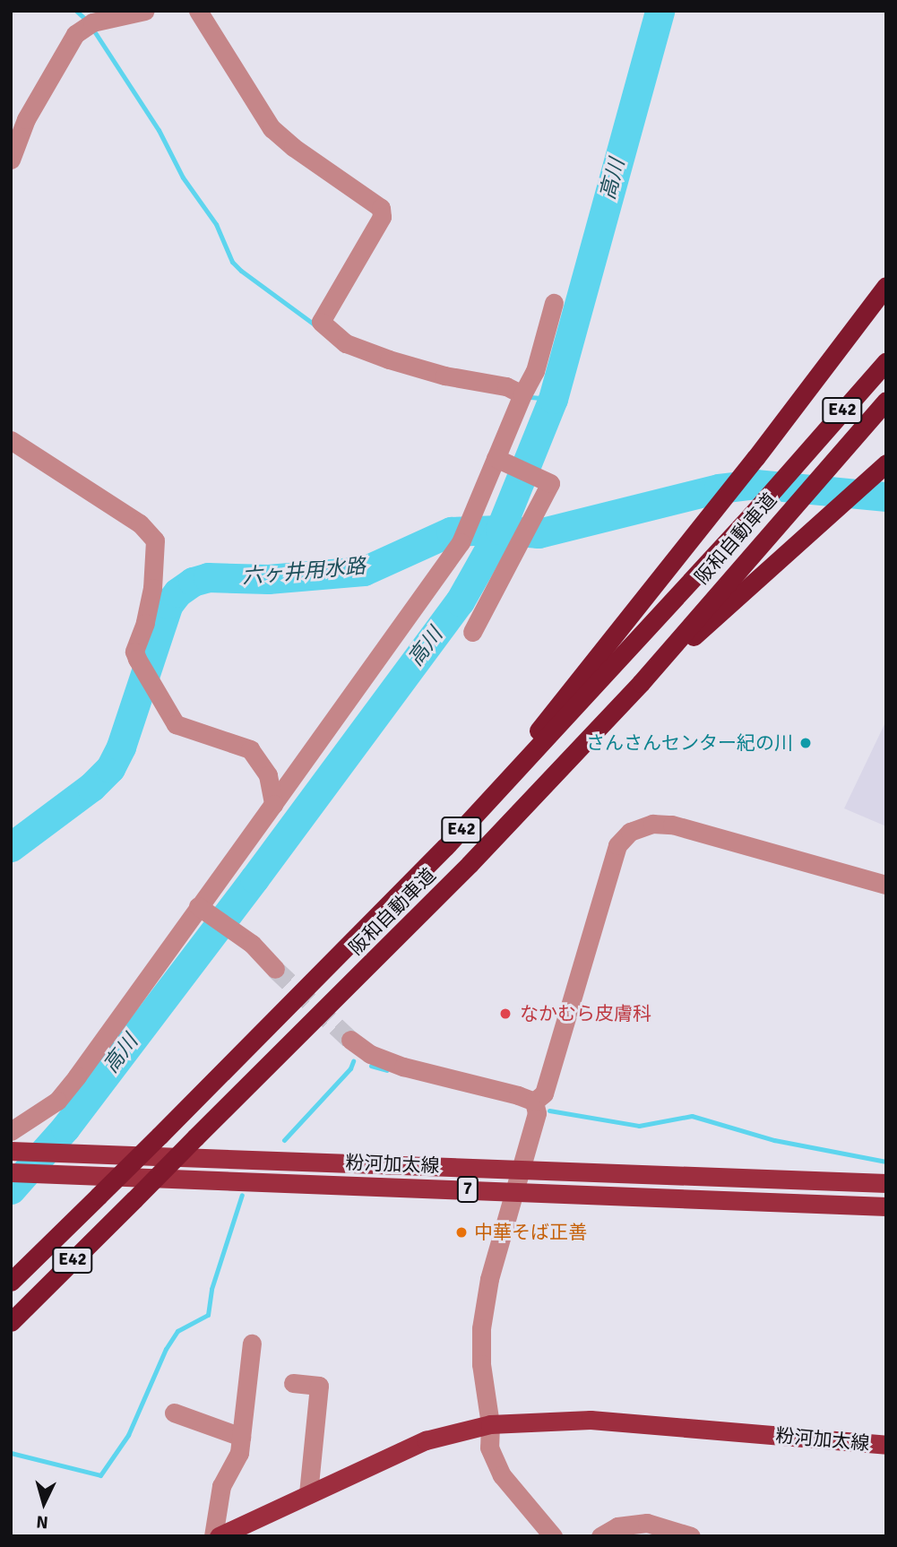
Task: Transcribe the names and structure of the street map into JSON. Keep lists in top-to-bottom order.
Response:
{
  "streets": {
    "highway": ["E42", "阪和自動車道"],
    "main road": ["粉河加太線", "7"]
  },
  "water": ["高川", "六ヶ井用水路"],
  "places": ["さんさんセンター紀の川", "なかむら皮膚科", "中華そば正善"],
  "north": "bottom"
}
